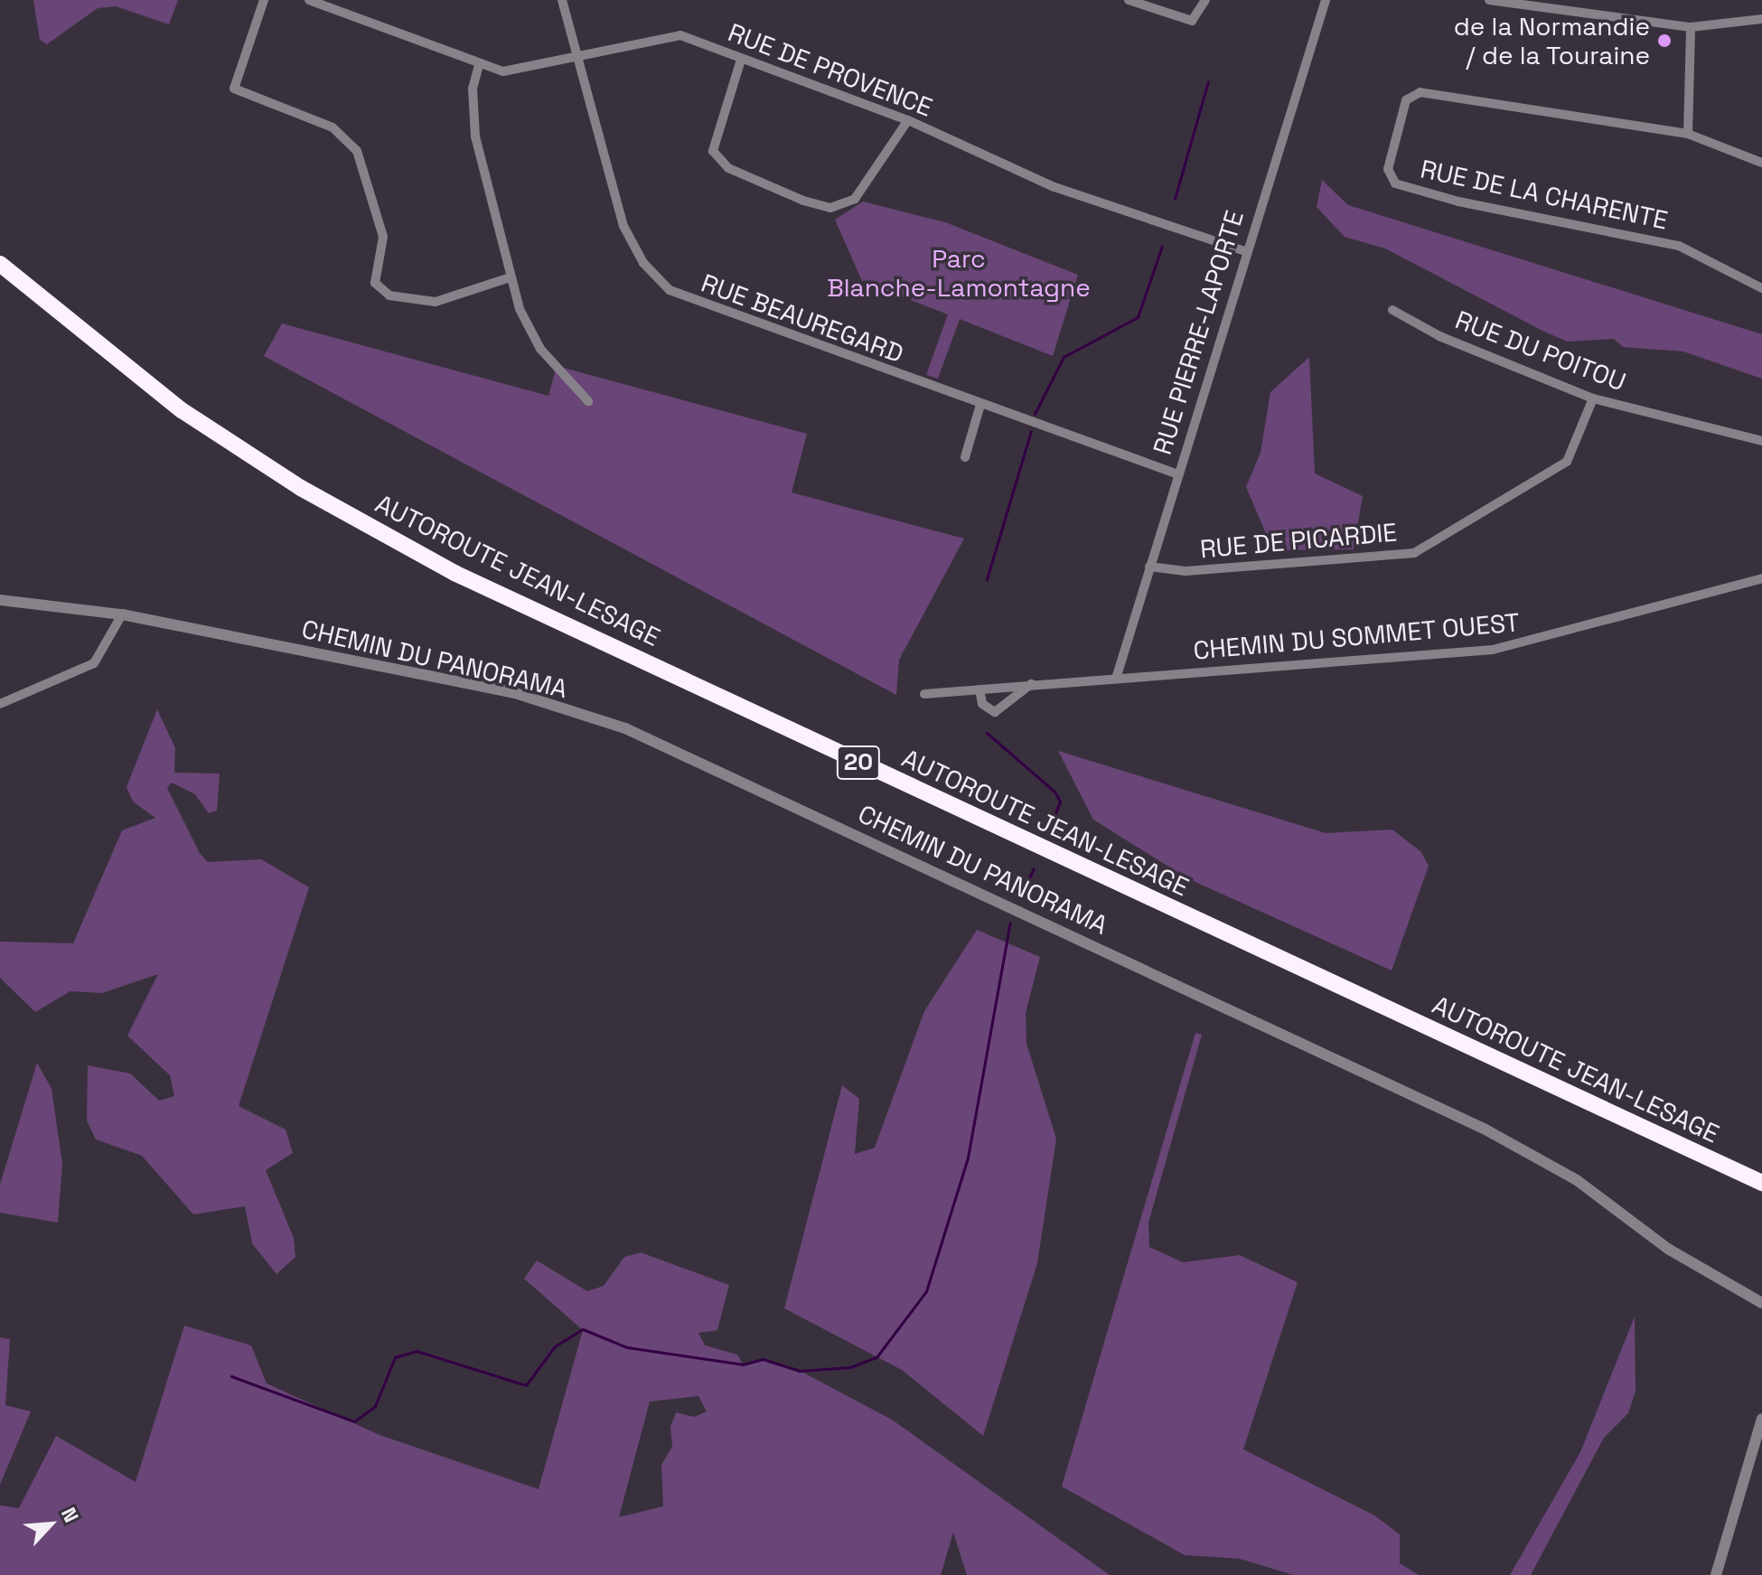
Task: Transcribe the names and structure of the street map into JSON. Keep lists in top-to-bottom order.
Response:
{
  "streets": {
    "highway": ["AUTOROUTE JEAN-LESAGE", "20"],
    "street": [
      "RUE DE PROVENCE",
      "RUE DE LA CHARENTE",
      "RUE BEAUREGARD",
      "RUE PIERRE-LAPORTE",
      "RUE DU POITOU",
      "RUE DE PICARDIE",
      "CHEMIN DU SOMMET OUEST",
      "CHEMIN DU PANORAMA"
    ]
  },
  "crossings": [
    ["RUE DE PROVENCE", "RUE BEAUREGARD"],
    ["RUE DE PROVENCE", "RUE PIERRE-LAPORTE"],
    ["RUE BEAUREGARD", "RUE PIERRE-LAPORTE"],
    ["RUE PIERRE-LAPORTE", "RUE DE PICARDIE"],
    ["RUE PIERRE-LAPORTE", "CHEMIN DU SOMMET OUEST"],
    ["RUE DU POITOU", "RUE DE PICARDIE"]
  ],
  "parks": ["Parc Blanche-Lamontagne"],
  "places": ["de la Normandie / de la Touraine"],
  "north": "top right"
}
